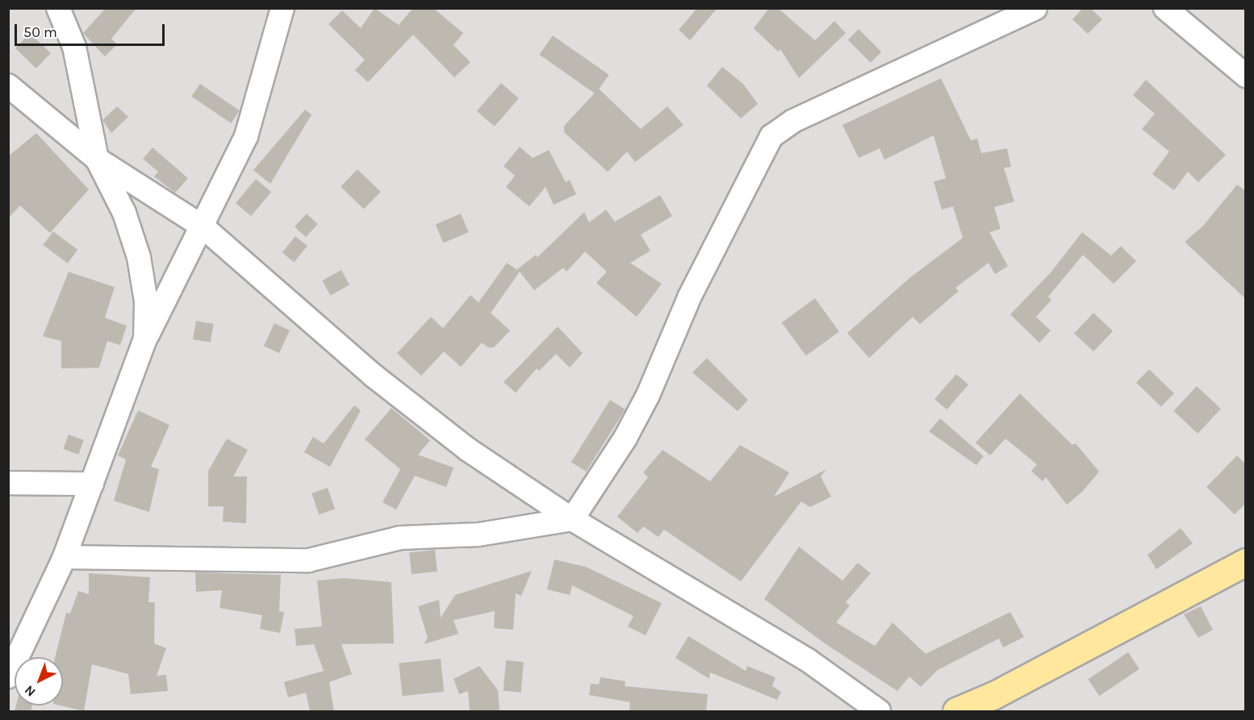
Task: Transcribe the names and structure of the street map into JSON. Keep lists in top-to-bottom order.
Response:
{
  "scale_bar": "50 m",
  "north": "bottom left"
}
